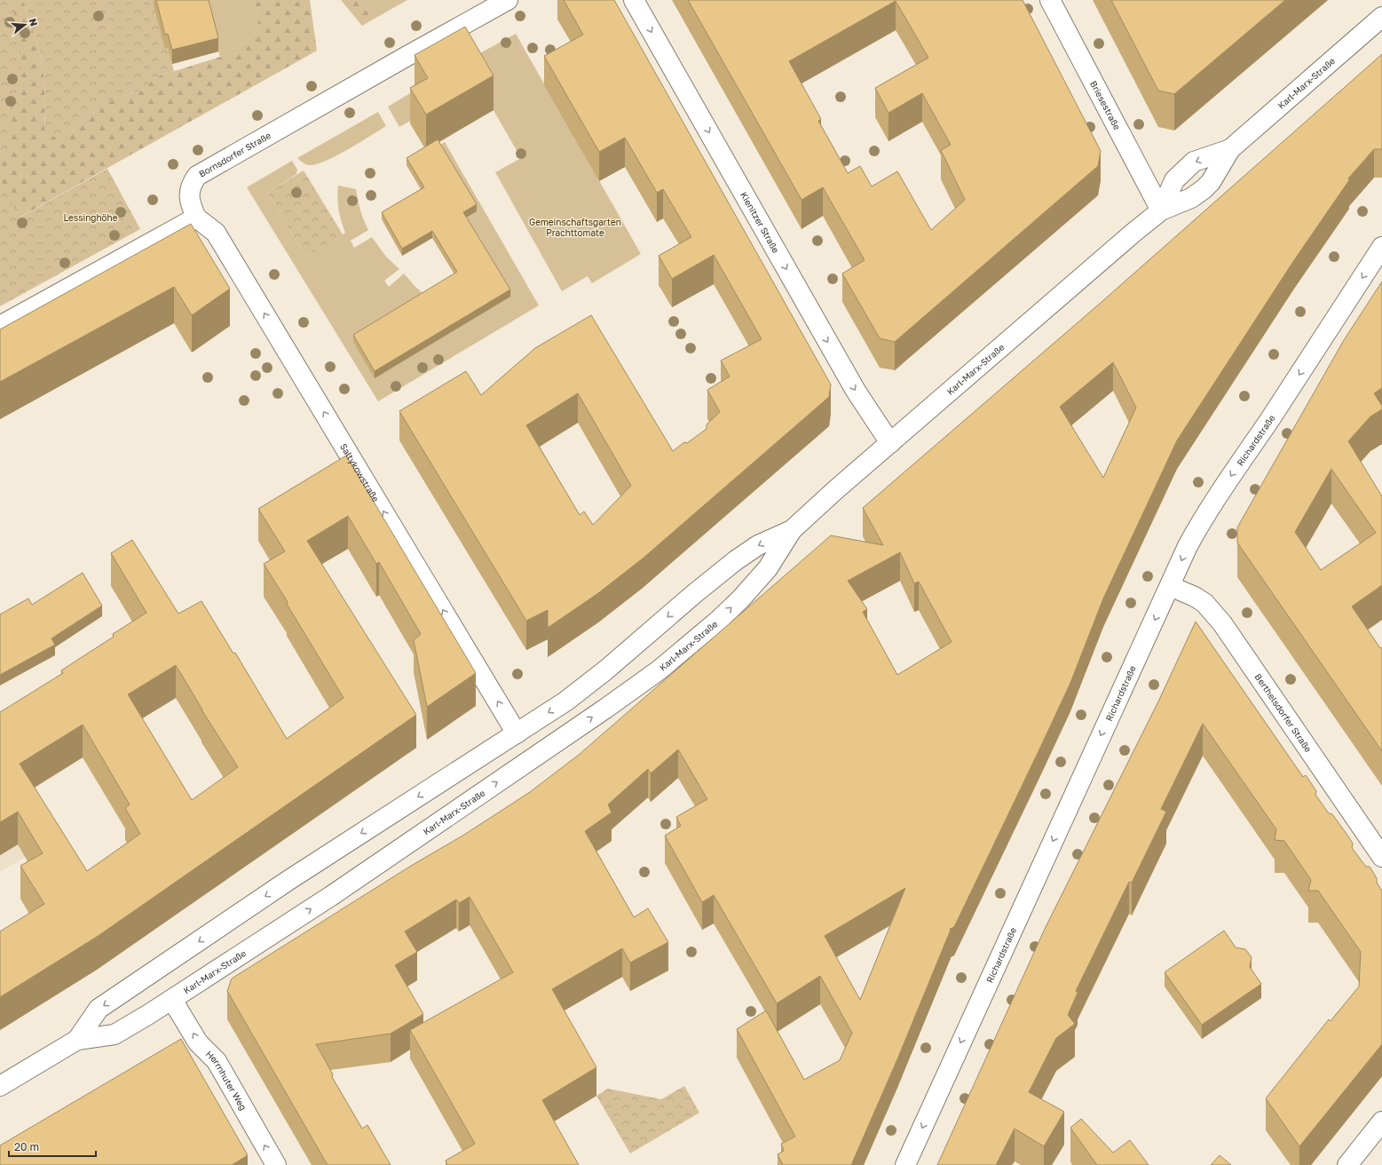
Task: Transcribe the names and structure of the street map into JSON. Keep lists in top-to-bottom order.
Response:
{
  "streets": {
    "street": [
      "Karl-Marx-Straße",
      "Briesestraße",
      "Bornsdorfer Straße",
      "Kienitzer Straße",
      "Richardstraße",
      "Saltykowstraße",
      "Berthelsdorfer Straße",
      "Herrnhuter Weg"
    ]
  },
  "crossings": [
    ["Karl-Marx-Straße", "Briesestraße"],
    ["Karl-Marx-Straße", "Kienitzer Straße"],
    ["Karl-Marx-Straße", "Saltykowstraße"],
    ["Karl-Marx-Straße", "Herrnhuter Weg"],
    ["Bornsdorfer Straße", "Saltykowstraße"],
    ["Richardstraße", "Berthelsdorfer Straße"]
  ],
  "one_way": [
    "Kienitzer Straße",
    "Richardstraße",
    "Saltykowstraße",
    "Herrnhuter Weg"
  ],
  "parks": ["Lessinghöhe", "Gemeinschaftsgarten Prachttomate"],
  "scale_bar": "20 m",
  "north": "right"
}
